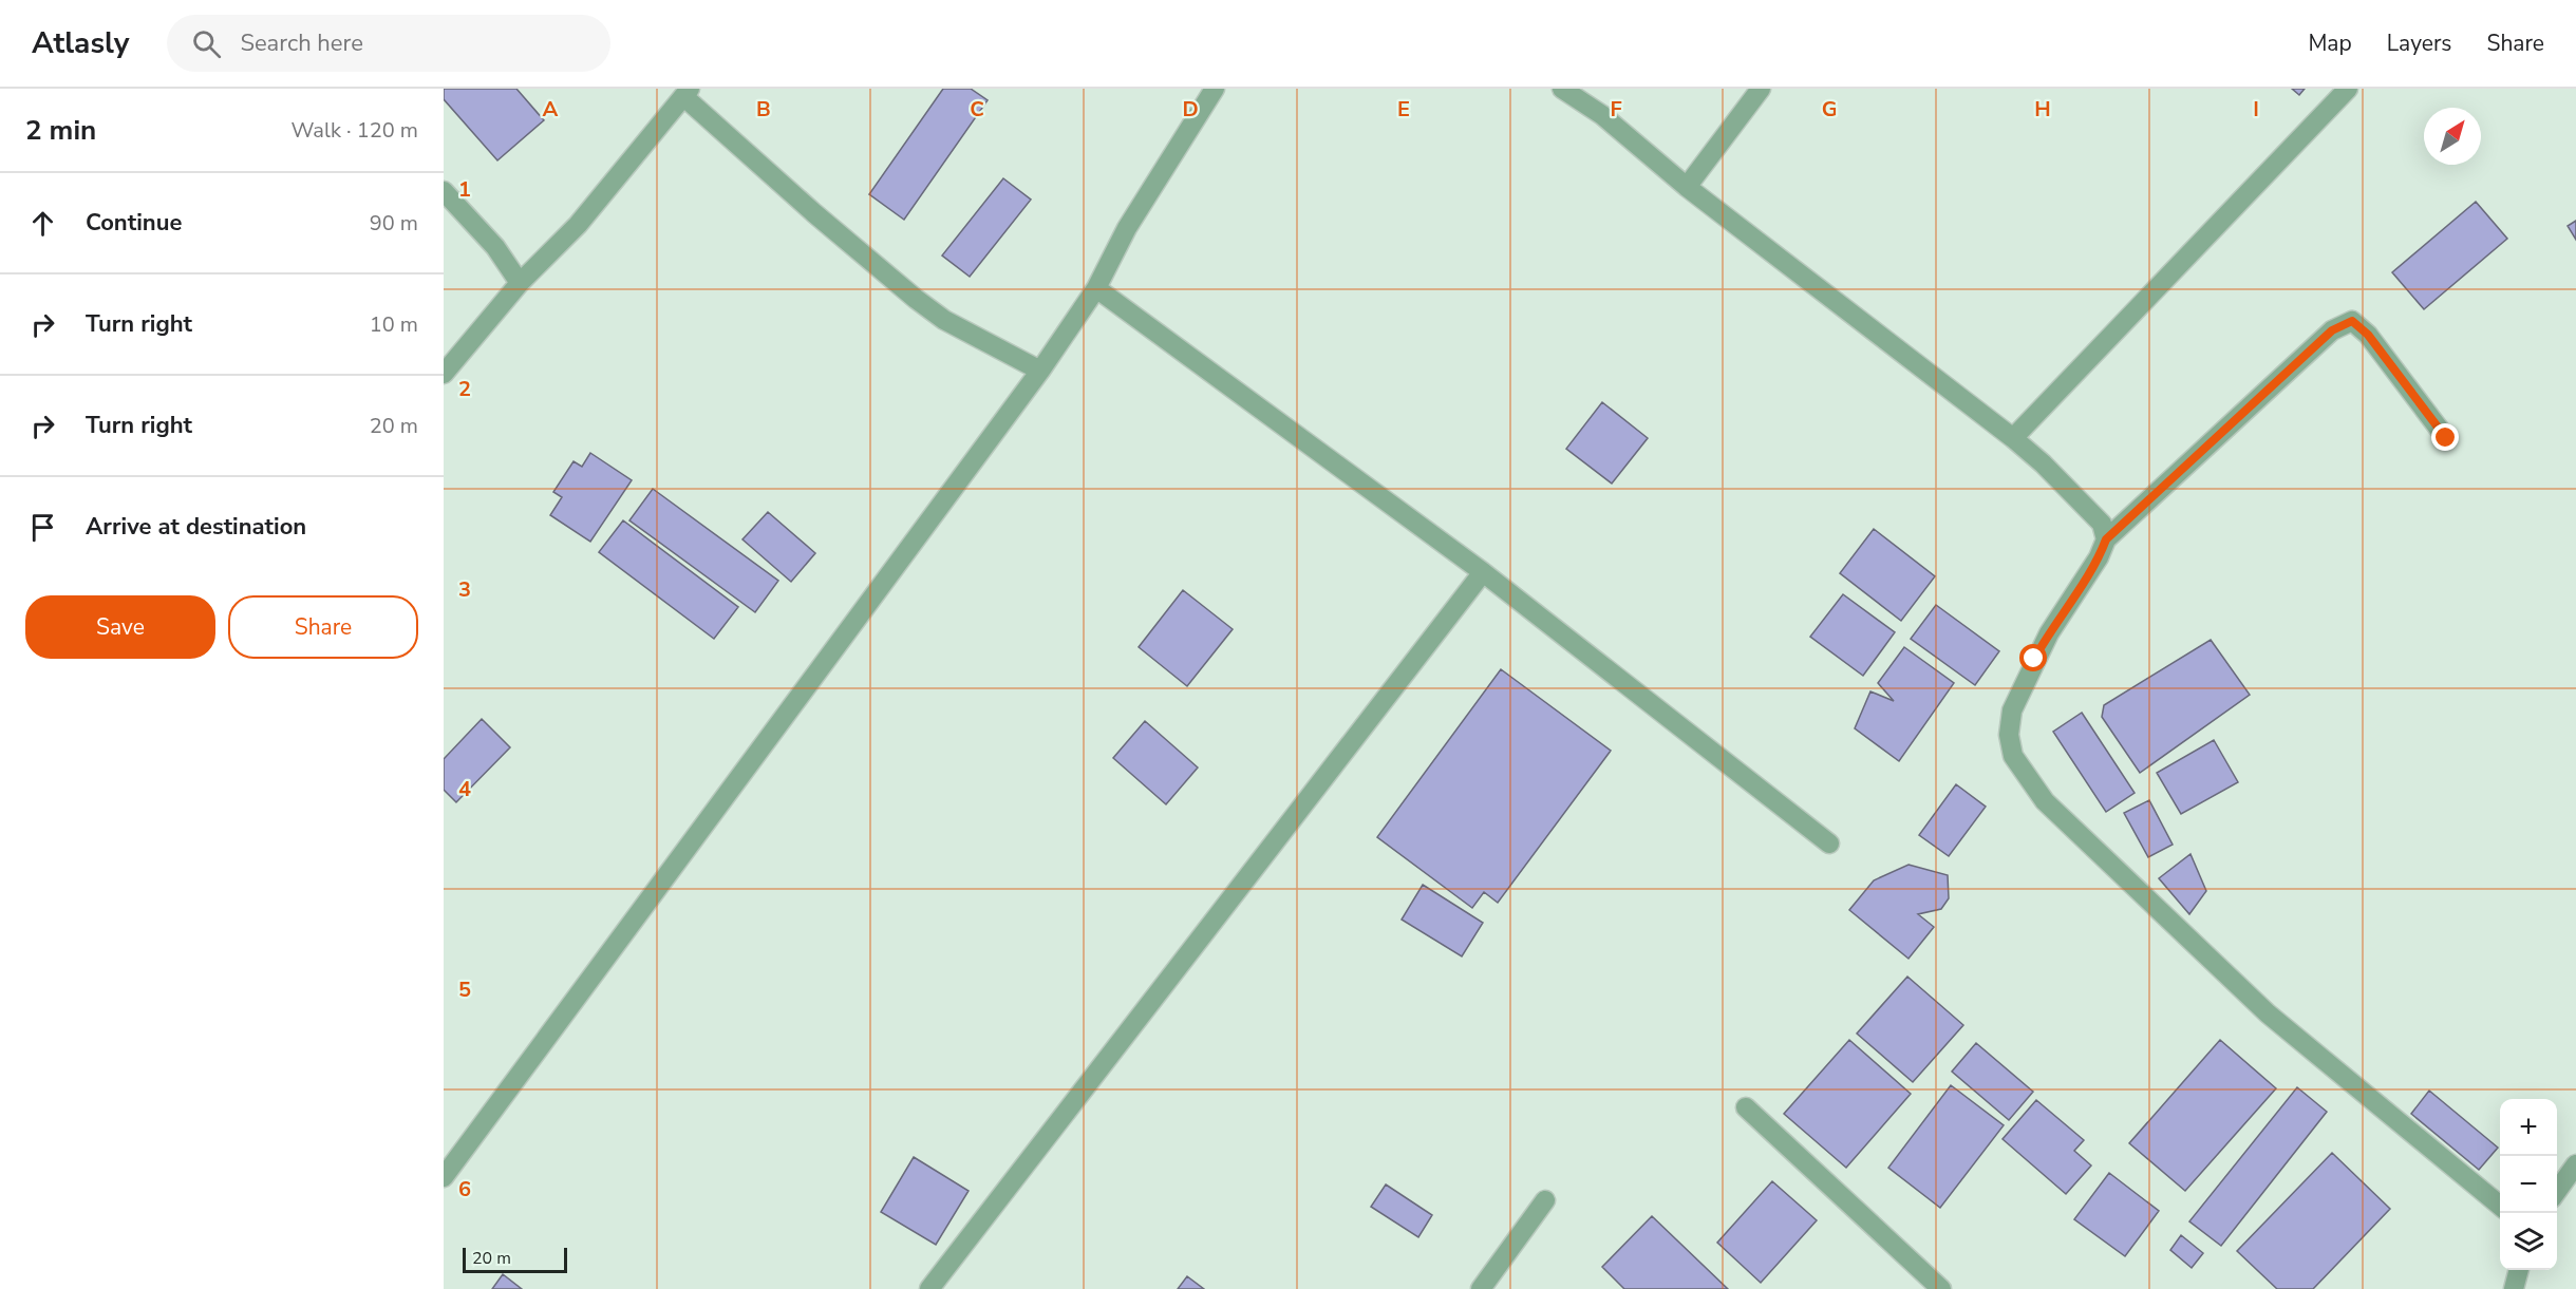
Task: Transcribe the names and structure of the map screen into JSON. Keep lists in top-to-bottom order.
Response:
{
  "scale_bar": "20 m",
  "north": "top right",
  "page": {
    "header": "Atlasly",
    "search": "Search here",
    "nav": ["Map", "Layers", "Share"],
    "heading": ["2 min", "Walk · 120 m"],
    "list": [
      ["Continue", "90 m"],
      ["Turn right", "10 m"],
      ["Turn right", "20 m"],
      "Arrive at destination"
    ],
    "buttons": ["Save", "Share"],
    "map_buttons": ["+", "−"],
    "scale": "20 m"
  },
  "grid": {
    "columns": [
      "A",
      "B",
      "C",
      "D",
      "E",
      "F",
      "G",
      "H",
      "I"
    ],
    "rows": [
      "1",
      "2",
      "3",
      "4",
      "5",
      "6"
    ]
  }
}
